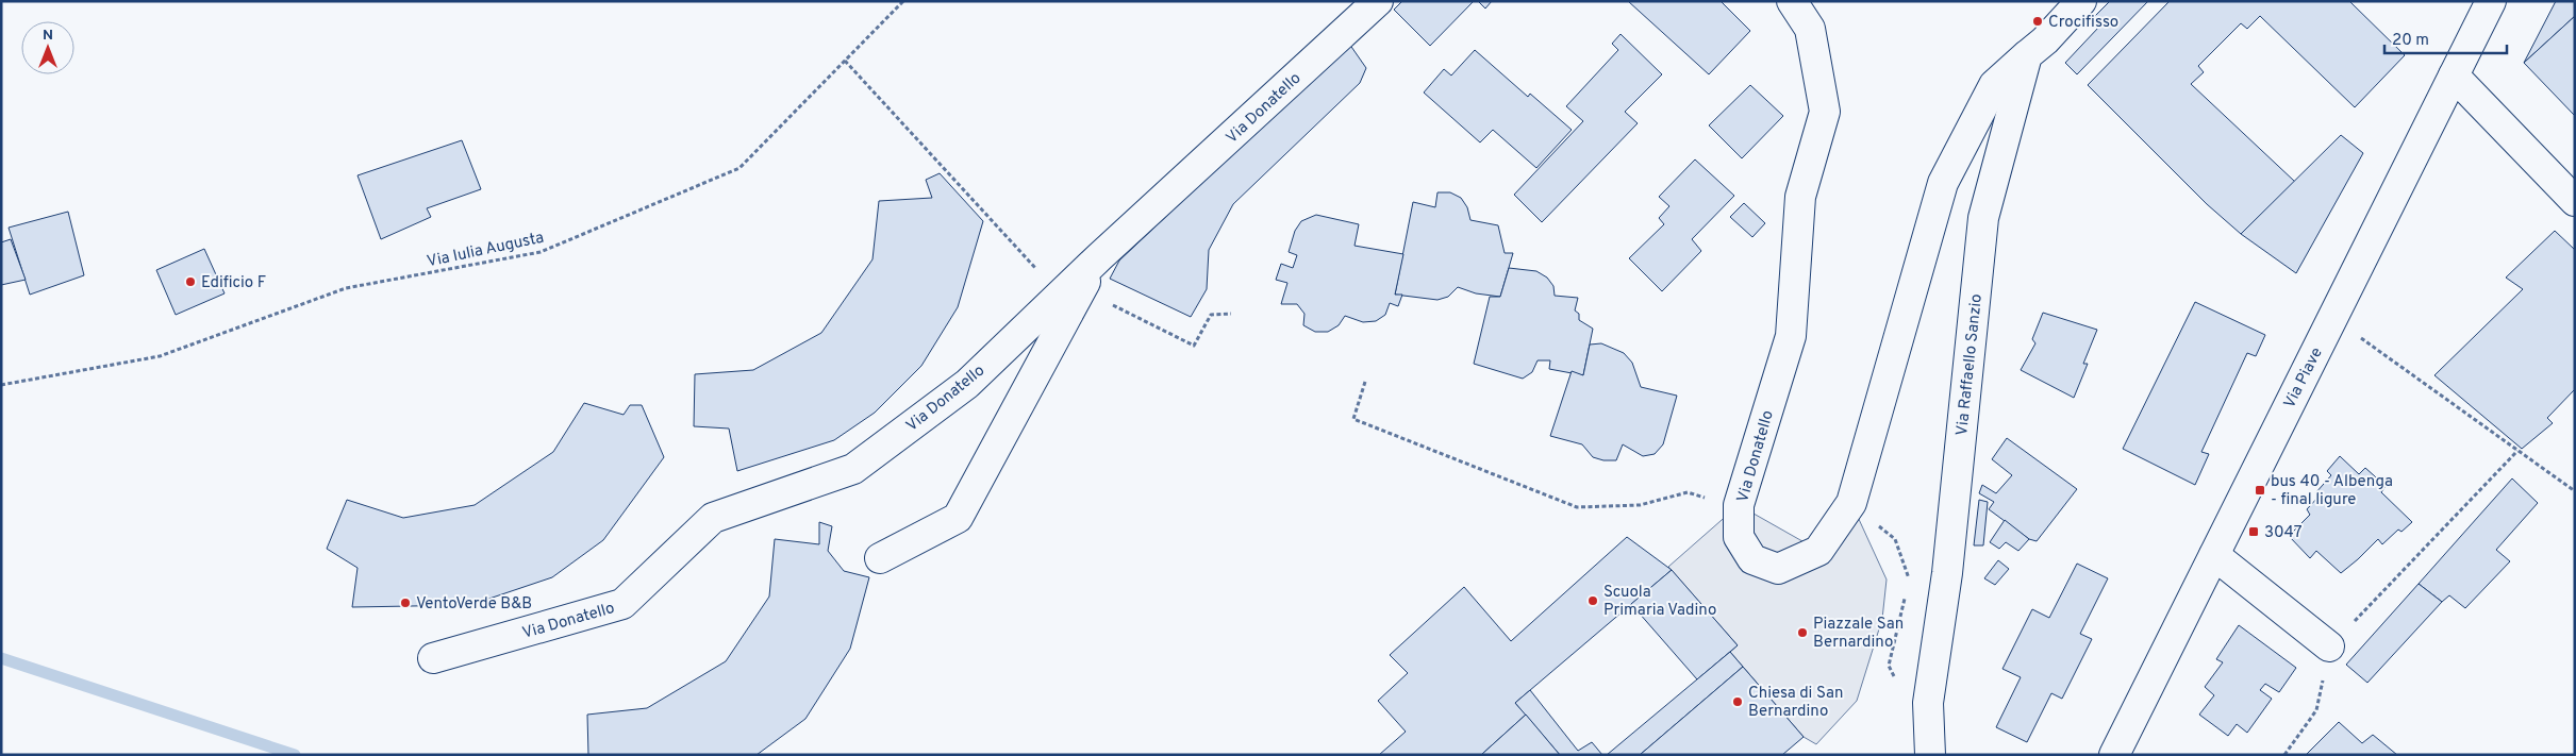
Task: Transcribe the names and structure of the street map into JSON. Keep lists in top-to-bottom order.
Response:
{
  "streets": {
    "street": ["Via Donatello", "Via Raffaello Sanzio", "Via Piave"],
    "path": ["Via Iulia Augusta"]
  },
  "crossings": [
    ["Via Donatello", "Via Raffaello Sanzio"]
  ],
  "places": {
    "other": [
      "Crocifisso",
      "Edificio F",
      "Scuola Primaria Vadino",
      "VentoVerde B&B",
      "Piazzale San Bernardino",
      "Chiesa di San Bernardino"
    ],
    "transit": ["bus 40 - Albenga - final ligure", "3047"]
  },
  "scale_bar": "20 m",
  "north": "top"
}
